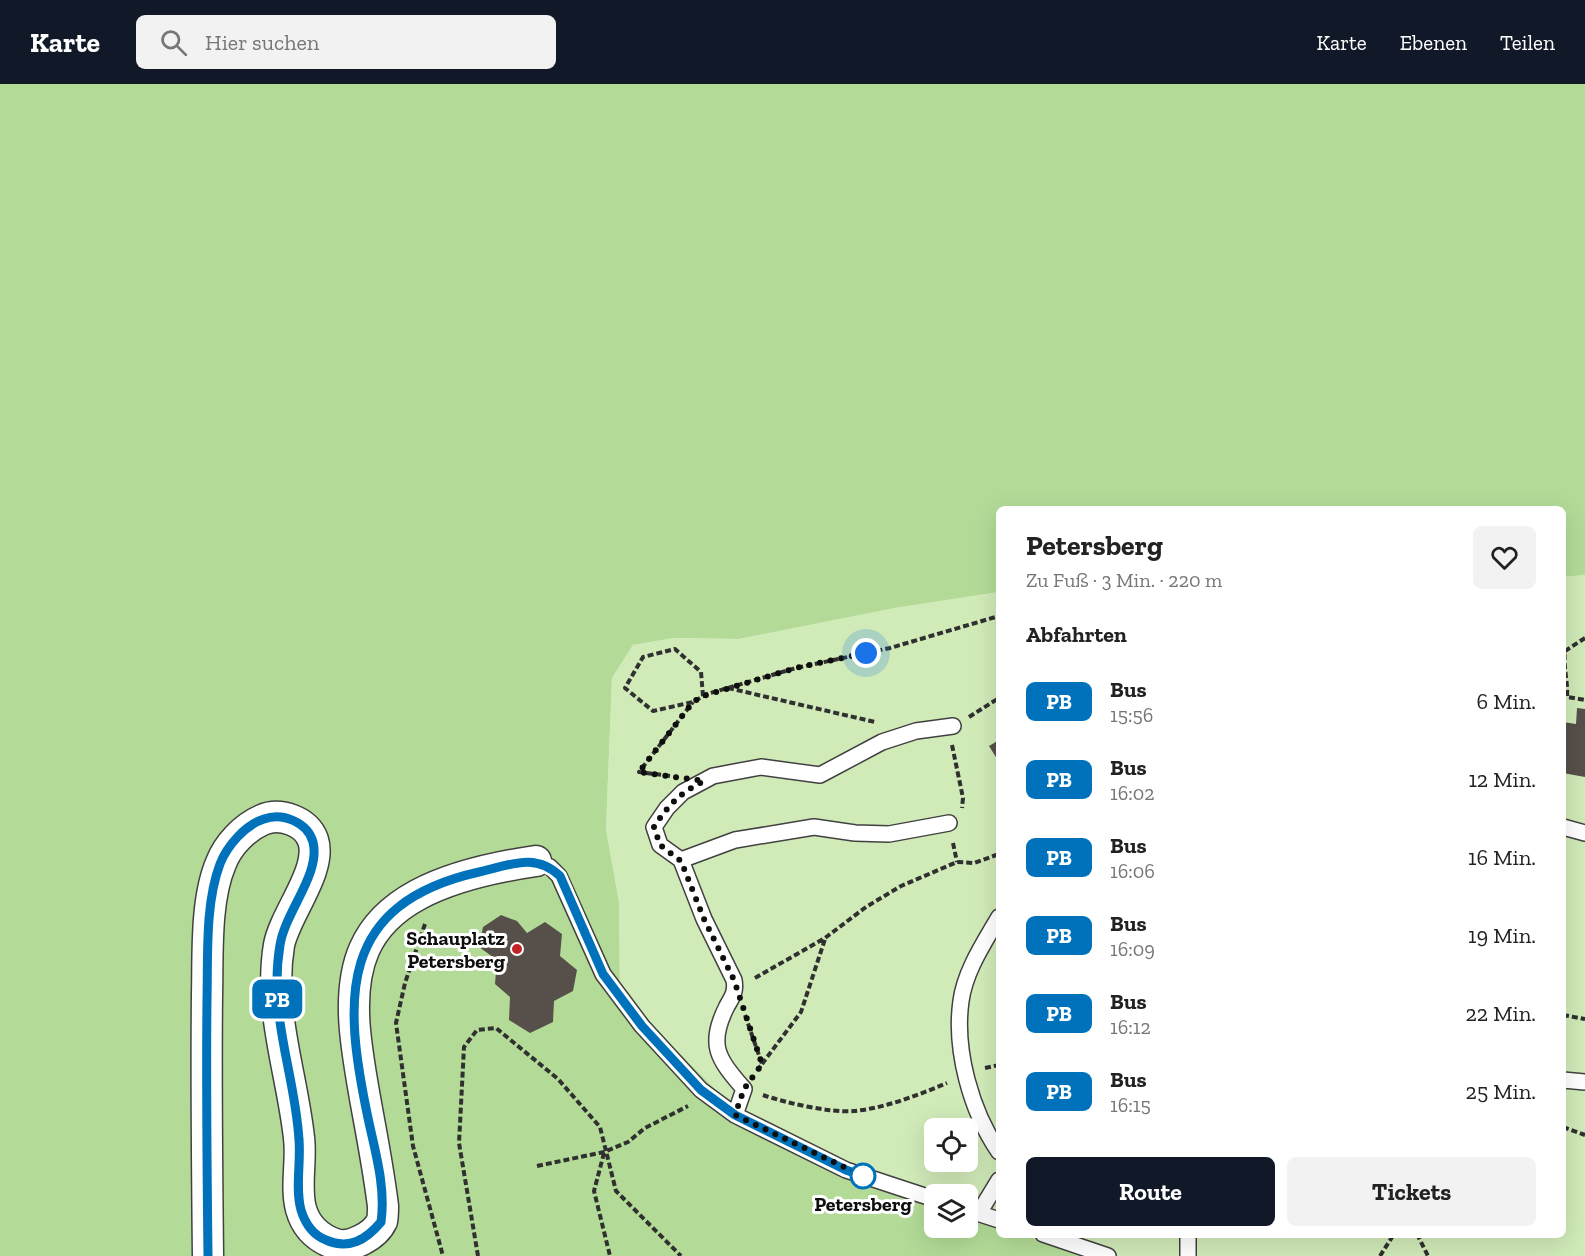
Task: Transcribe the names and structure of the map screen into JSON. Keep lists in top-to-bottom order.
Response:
{
  "places": ["Schauplatz Petersberg", "Petersberg"],
  "lines": ["bus line PB"],
  "page": {
    "header": "Karte",
    "search": "Hier suchen",
    "nav": ["Karte", "Ebenen", "Teilen"],
    "on_map": "PB",
    "heading": [
      ["Petersberg", "Zu Fuß · 3 Min. · 220 m"],
      "Abfahrten"
    ],
    "list": [
      {
        "mark": "PB",
        "name": "Bus",
        "note": "15:56",
        "value": "6 Min."
      },
      {
        "mark": "PB",
        "name": "Bus",
        "note": "16:02",
        "value": "12 Min."
      },
      {
        "mark": "PB",
        "name": "Bus",
        "note": "16:06",
        "value": "16 Min."
      },
      {
        "mark": "PB",
        "name": "Bus",
        "note": "16:09",
        "value": "19 Min."
      },
      {
        "mark": "PB",
        "name": "Bus",
        "note": "16:12",
        "value": "22 Min."
      },
      {
        "mark": "PB",
        "name": "Bus",
        "note": "16:15",
        "value": "25 Min."
      }
    ],
    "buttons": ["Route", "Tickets"]
  }
}
